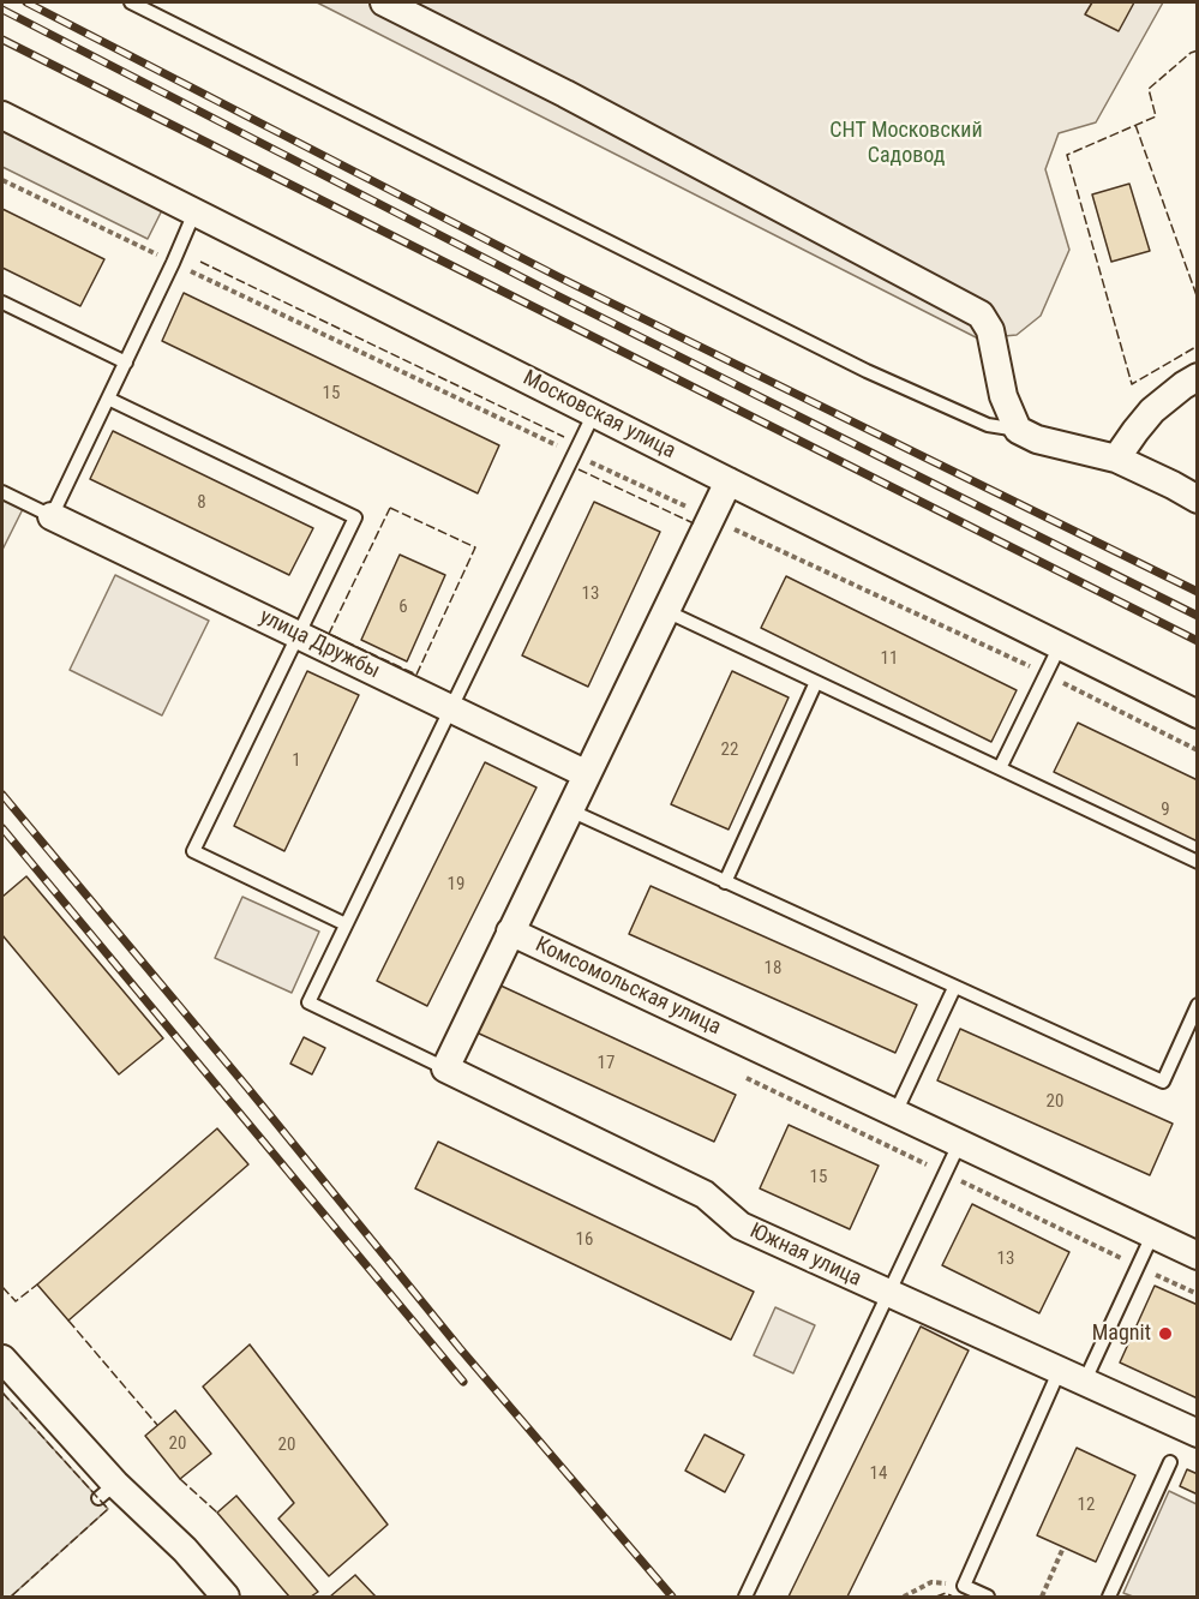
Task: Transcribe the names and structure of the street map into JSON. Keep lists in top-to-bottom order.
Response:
{
  "streets": {
    "street": [
      "Московская улица",
      "улица Дружбы",
      "Комсомольская улица",
      "Южная улица"
    ]
  },
  "crossings": [
    ["Московская улица", "Комсомольская улица"],
    ["улица Дружбы", "Комсомольская улица"]
  ],
  "parks": ["СНТ Московский Садовод"],
  "places": ["Magnit"],
  "house_numbers": [
    "15",
    "8",
    "13",
    "6",
    "11",
    "22",
    "1",
    "9",
    "19",
    "18",
    "17",
    "20",
    "15",
    "16",
    "13",
    "20",
    "20",
    "14",
    "12"
  ]
}
